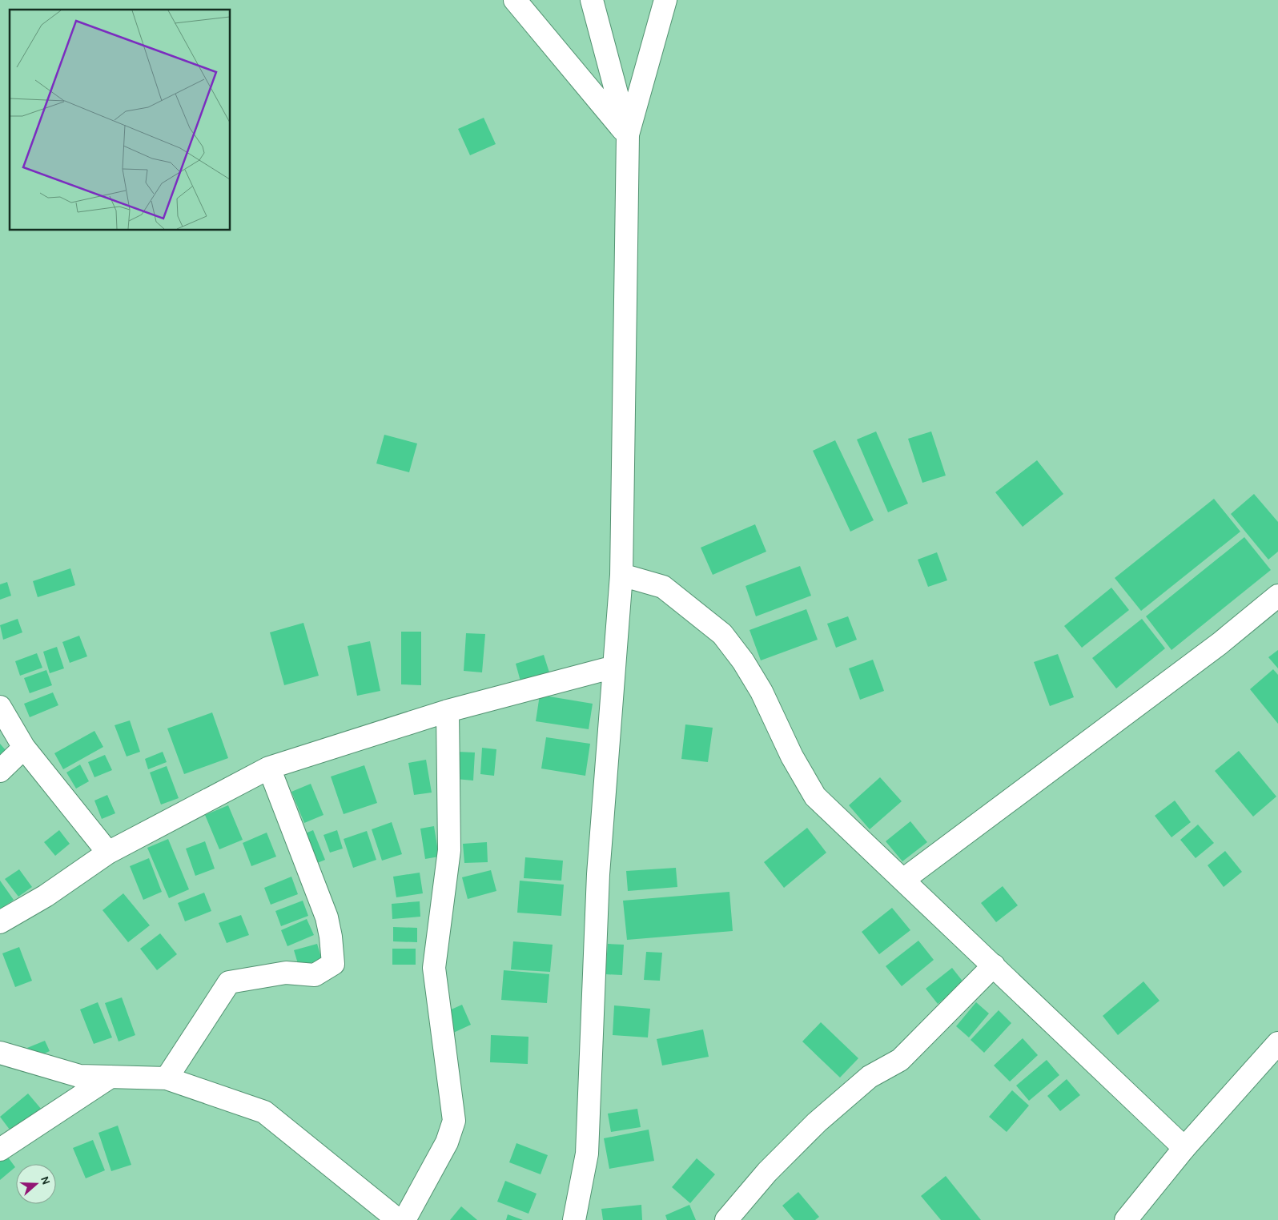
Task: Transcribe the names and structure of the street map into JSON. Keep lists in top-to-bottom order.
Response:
{
  "north": "right"
}
